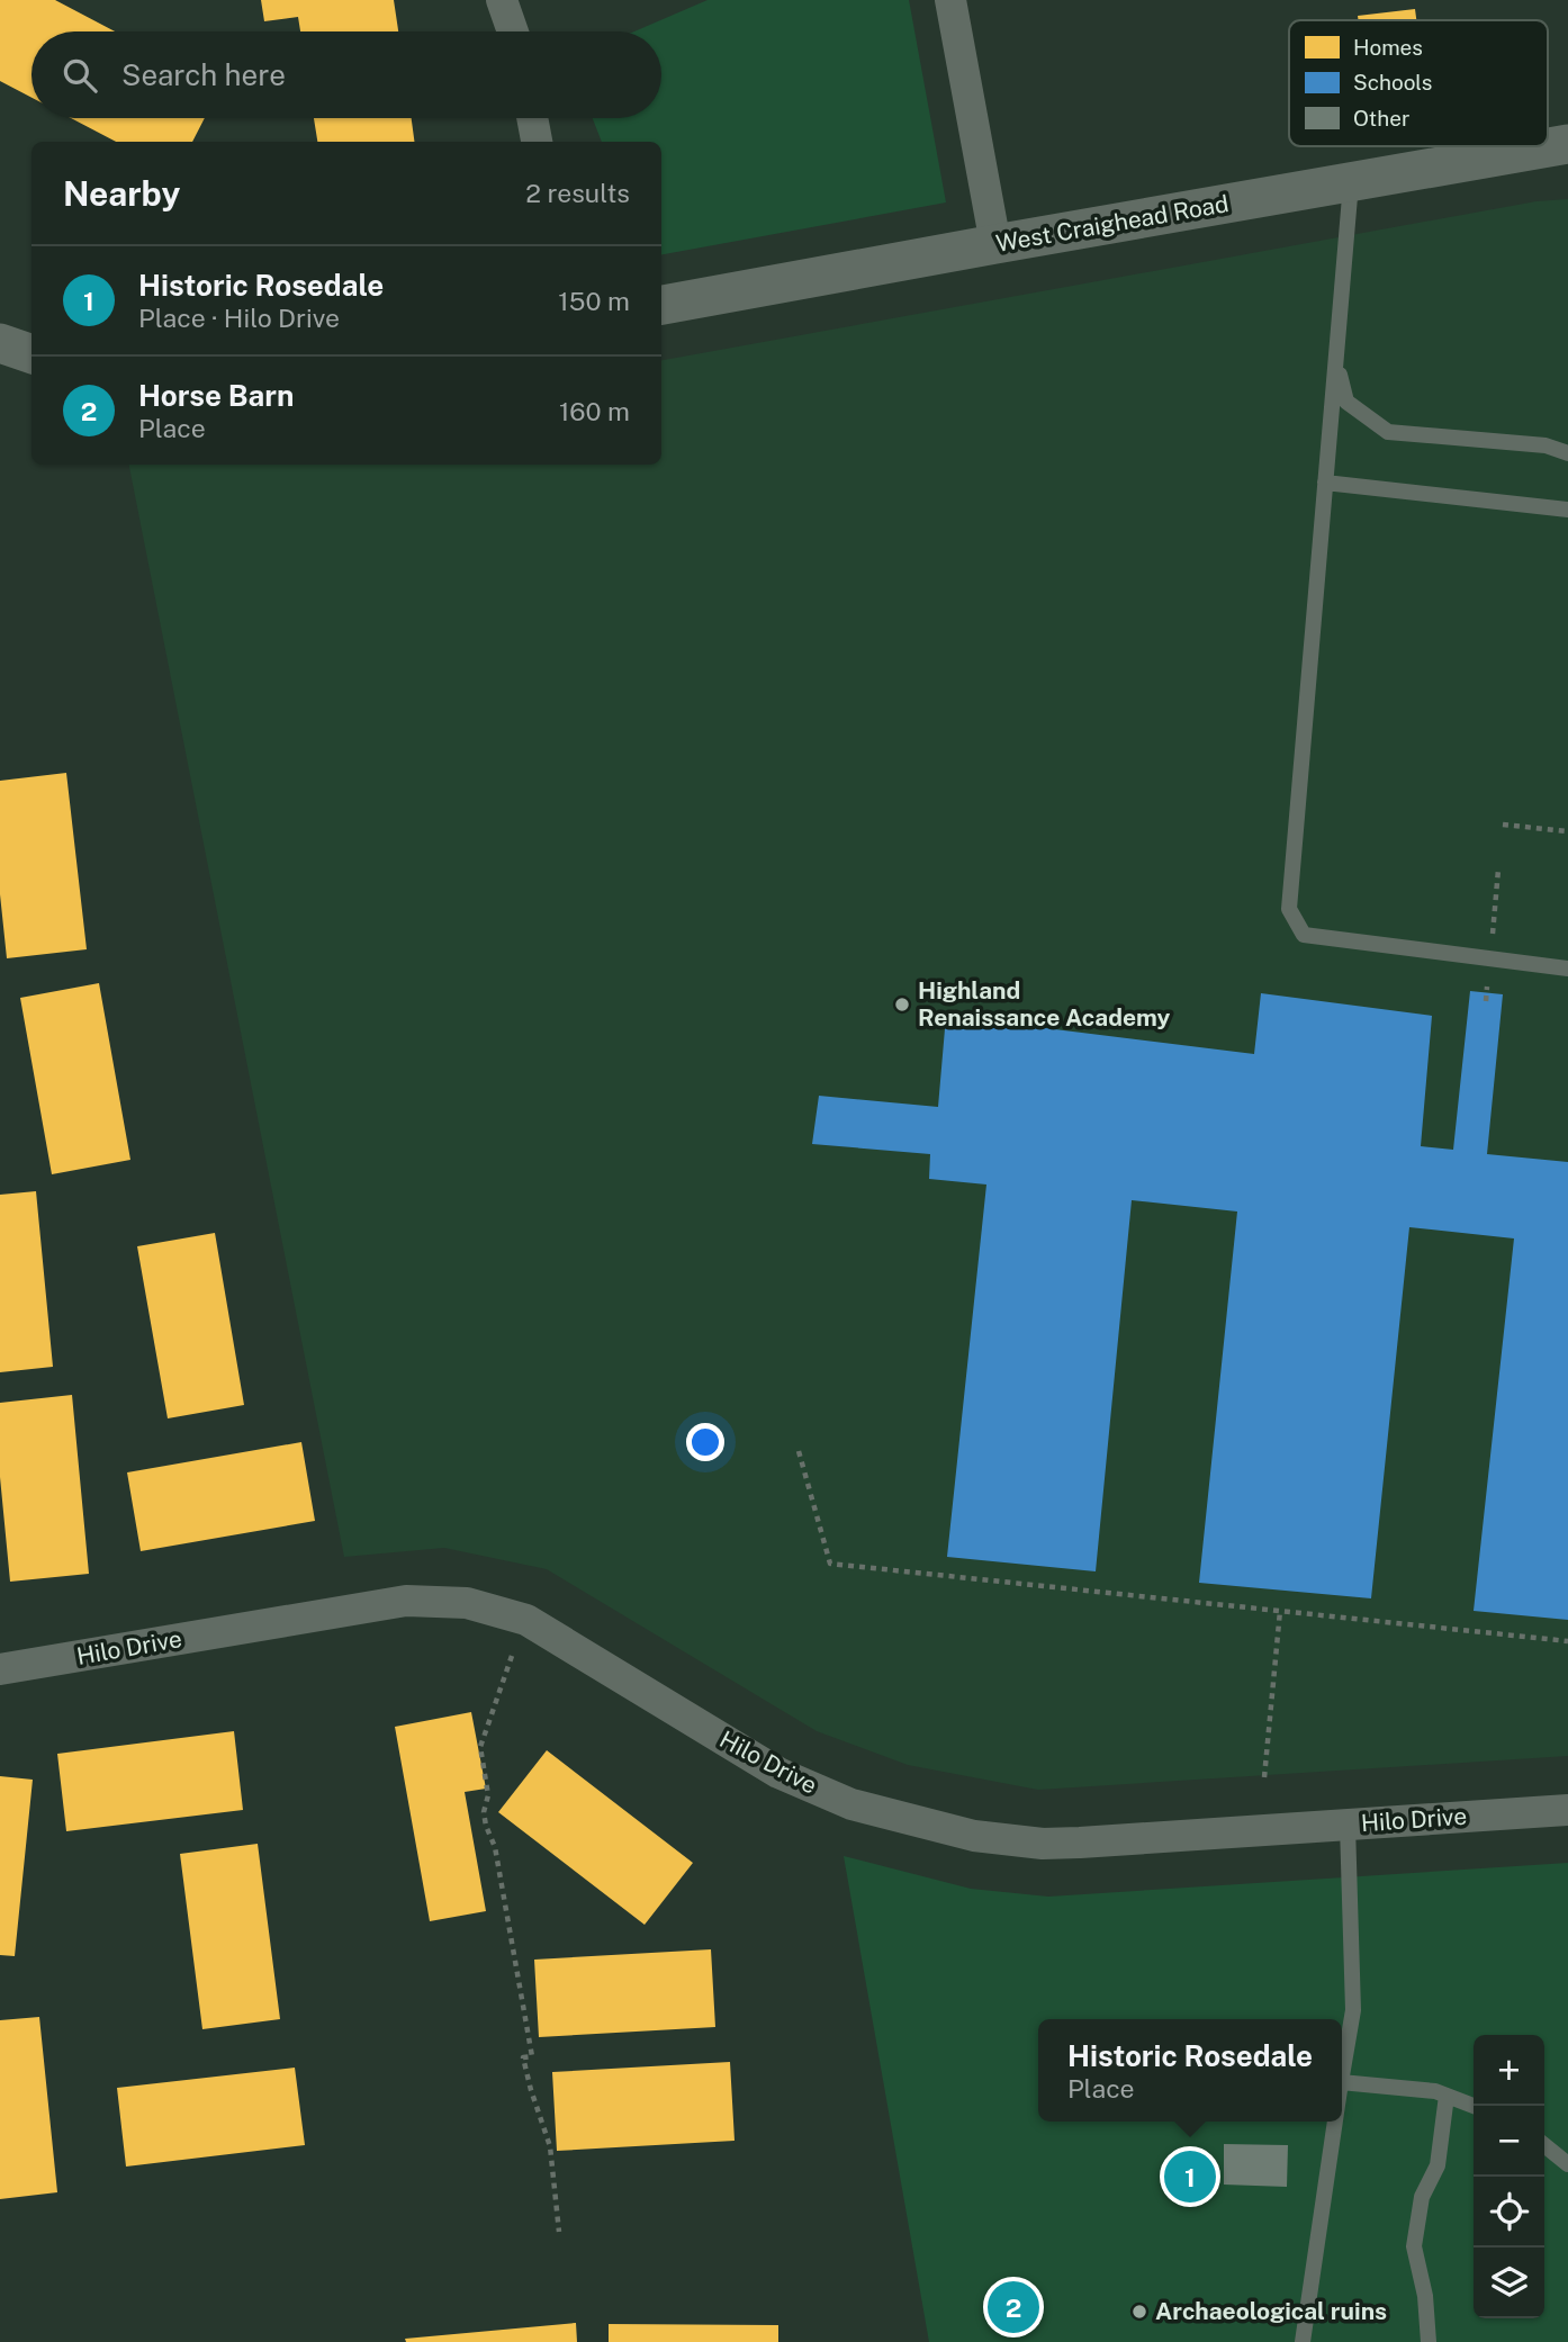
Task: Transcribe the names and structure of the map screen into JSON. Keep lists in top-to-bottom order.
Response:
{
  "streets": {
    "street": ["West Craighead Road", "Hilo Drive"]
  },
  "places": ["Highland Renaissance Academy", "Archaeological ruins"],
  "legend": ["Homes", "Schools", "Other"],
  "page": {
    "search": "Search here",
    "heading": ["Nearby", "2 results"],
    "list": [
      {
        "mark": "1",
        "name": "Historic Rosedale",
        "note": "Place · Hilo Drive",
        "value": "150 m"
      },
      {
        "mark": "2",
        "name": "Horse Barn",
        "note": "Place",
        "value": "160 m"
      }
    ],
    "popup": ["Historic Rosedale", "Place"],
    "map_buttons": ["+", "−"],
    "pins": ["1", "2"]
  }
}
